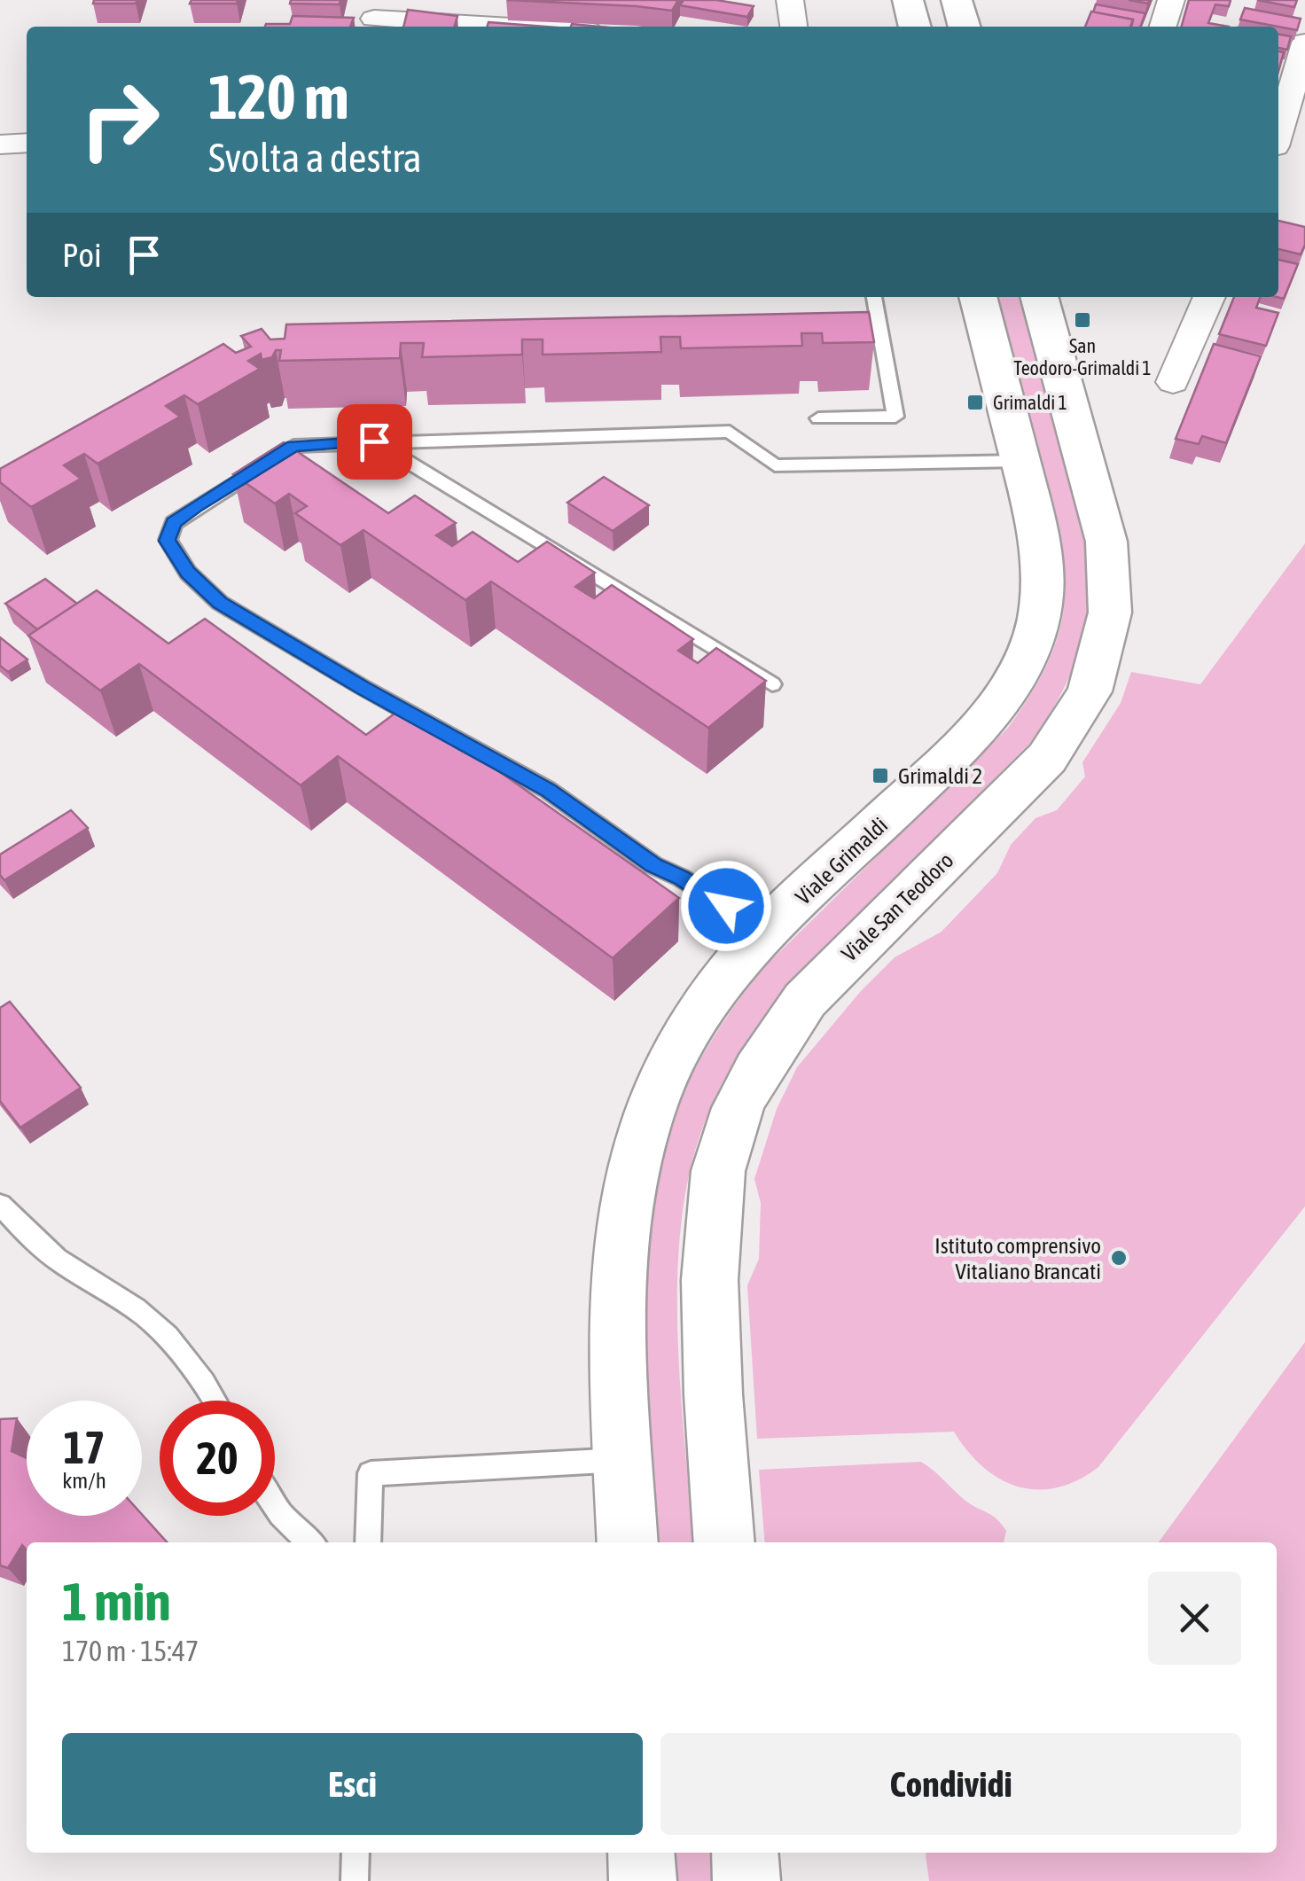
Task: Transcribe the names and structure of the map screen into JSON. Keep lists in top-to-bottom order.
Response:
{
  "streets": {
    "main road": ["Viale Grimaldi", "Viale San Teodoro"]
  },
  "places": {
    "transit": ["San Teodoro-Grimaldi 1", "Grimaldi 1", "Grimaldi 2"],
    "other": ["Istituto comprensivo Vitaliano Brancati"]
  },
  "page": {
    "turn": ["120 m", "Svolta a destra"],
    "then": "Poi",
    "speed": "17 km/h",
    "limit": "20",
    "heading": ["1 min", "170 m · 15:47"],
    "buttons": ["Esci", "Condividi"]
  }
}
